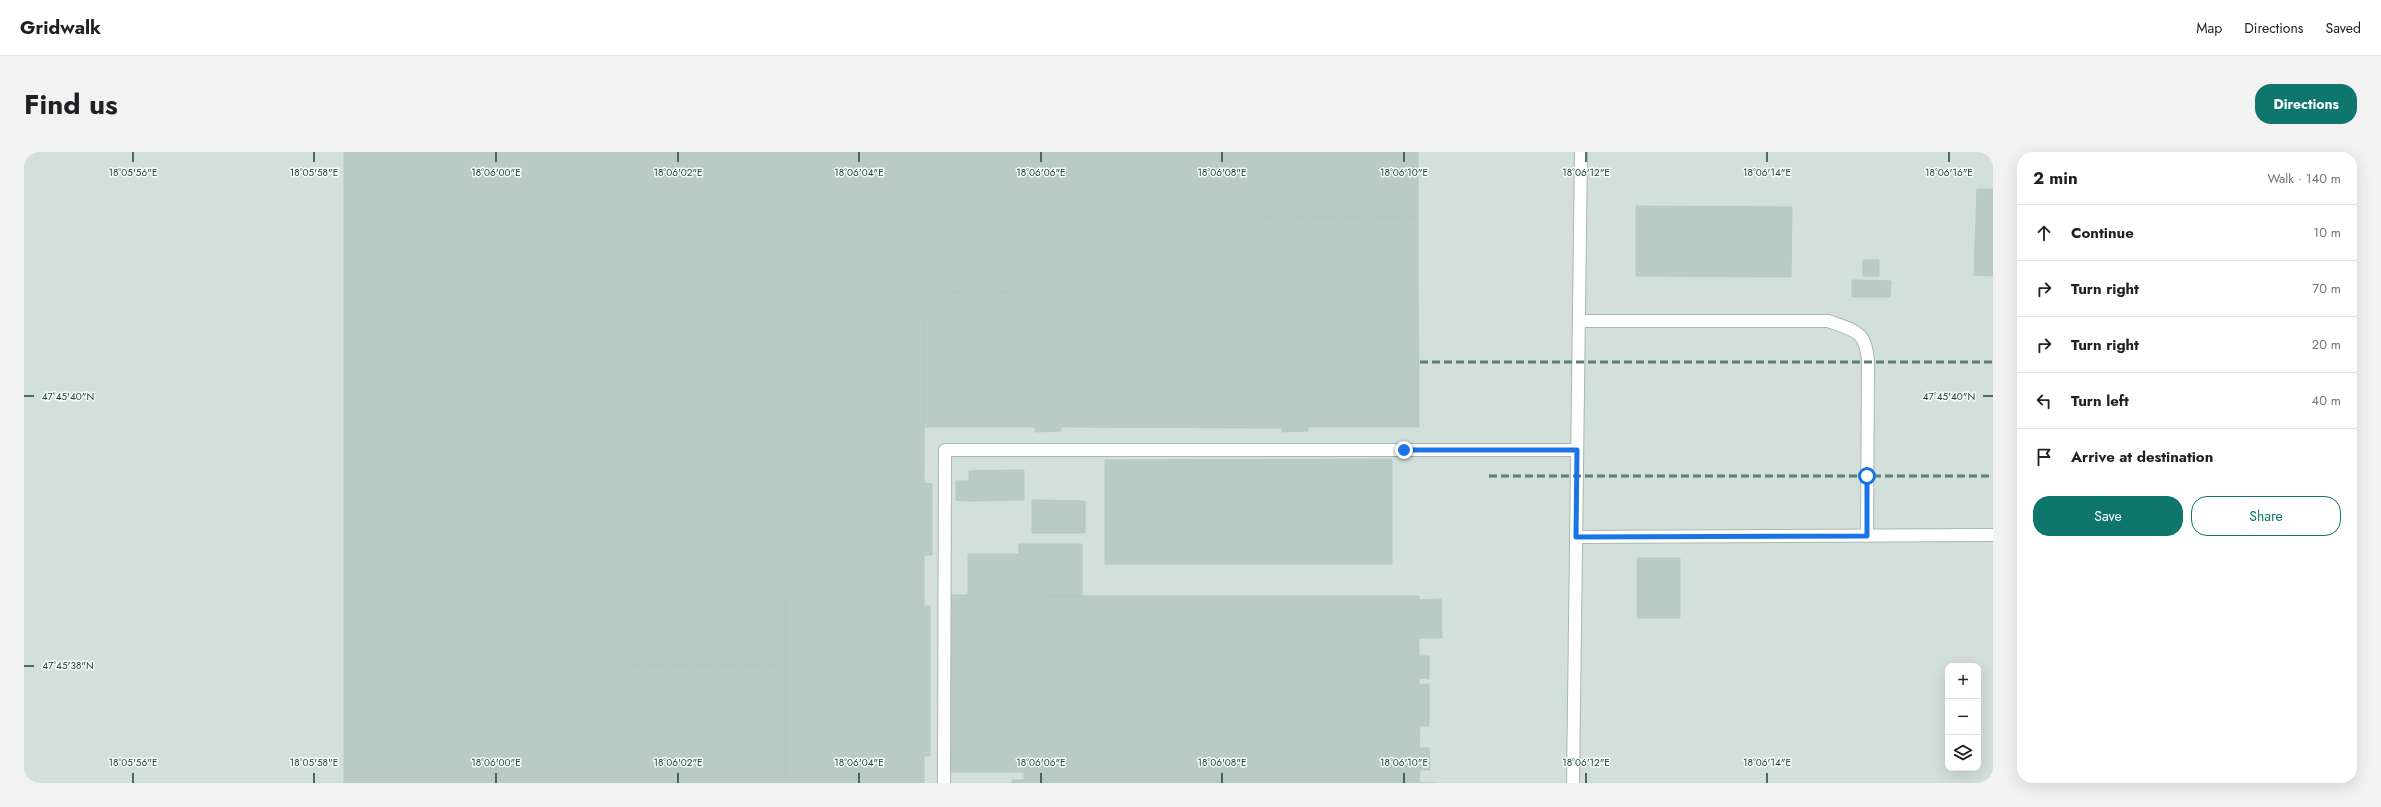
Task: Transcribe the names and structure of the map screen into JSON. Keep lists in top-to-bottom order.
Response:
{
  "page": {
    "header": "Gridwalk",
    "nav": ["Map", "Directions", "Saved"],
    "title": "Find us",
    "buttons": [
      "Directions",
      ["Save", "Share"]
    ],
    "heading": ["2 min", "Walk · 140 m"],
    "list": [
      ["Continue", "10 m"],
      ["Turn right", "70 m"],
      ["Turn right", "20 m"],
      ["Turn left", "40 m"],
      "Arrive at destination"
    ],
    "map_buttons": ["+", "−"]
  },
  "coordinates": [
    "18°05'56\"E",
    "18°05'58\"E",
    "18°06'00\"E",
    "18°06'02\"E",
    "18°06'04\"E",
    "18°06'06\"E",
    "18°06'08\"E",
    "18°06'10\"E",
    "18°06'12\"E",
    "18°06'14\"E",
    "18°06'16\"E",
    "47°45'40\"N",
    "47°45'38\"N"
  ]
}
